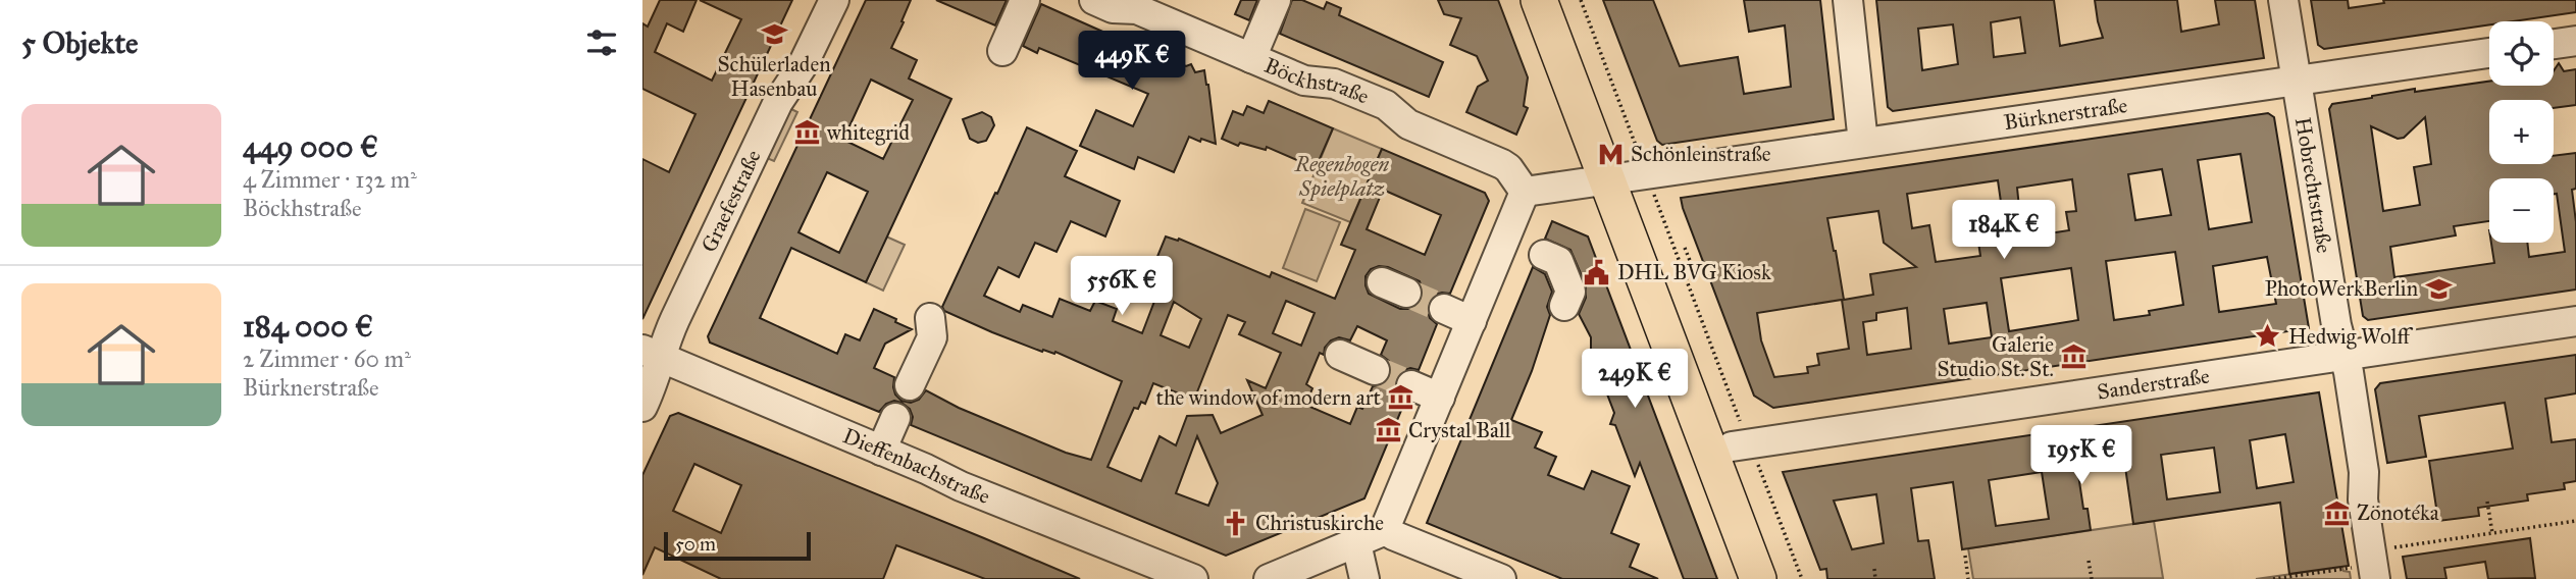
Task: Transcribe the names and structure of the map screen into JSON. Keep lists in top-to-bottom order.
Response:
{
  "streets": {
    "street": [
      "Böckhstraße",
      "Bürknerstraße",
      "Hobrechtstraße",
      "Graefestraße",
      "Sanderstraße",
      "Dieffenbachstraße"
    ]
  },
  "crossings": [
    ["Bürknerstraße", "Hobrechtstraße"],
    ["Hobrechtstraße", "Sanderstraße"],
    ["Graefestraße", "Dieffenbachstraße"]
  ],
  "parks": ["Regenbogen Spielplatz"],
  "places": {
    "school or university": ["Schülerladen Hasenbau", "PhotoWerkBerlin"],
    "museum": [
      "whitegrid",
      "Galerie Studio St. St.",
      "the window of modern art",
      "Crystal Ball",
      "Zönotéka"
    ],
    "metro station": ["Schönleinstraße"],
    "public building": ["DHL BVG Kiosk"],
    "place": ["Hedwig Wolff"],
    "church": ["Christuskirche"]
  },
  "scale_bar": "50 m",
  "page": {
    "heading": "5 Objekte",
    "map_buttons": ["+", "−"],
    "price": [
      "449K €",
      "184K €",
      "556K €",
      "249K €",
      "195K €"
    ],
    "list": [
      {
        "name": "449 000 €",
        "note": "4 Zimmer · 132 m² · Böckhstraße"
      },
      {
        "name": "184 000 €",
        "note": "2 Zimmer · 60 m² · Bürknerstraße"
      }
    ],
    "scale": "50 m"
  }
}
